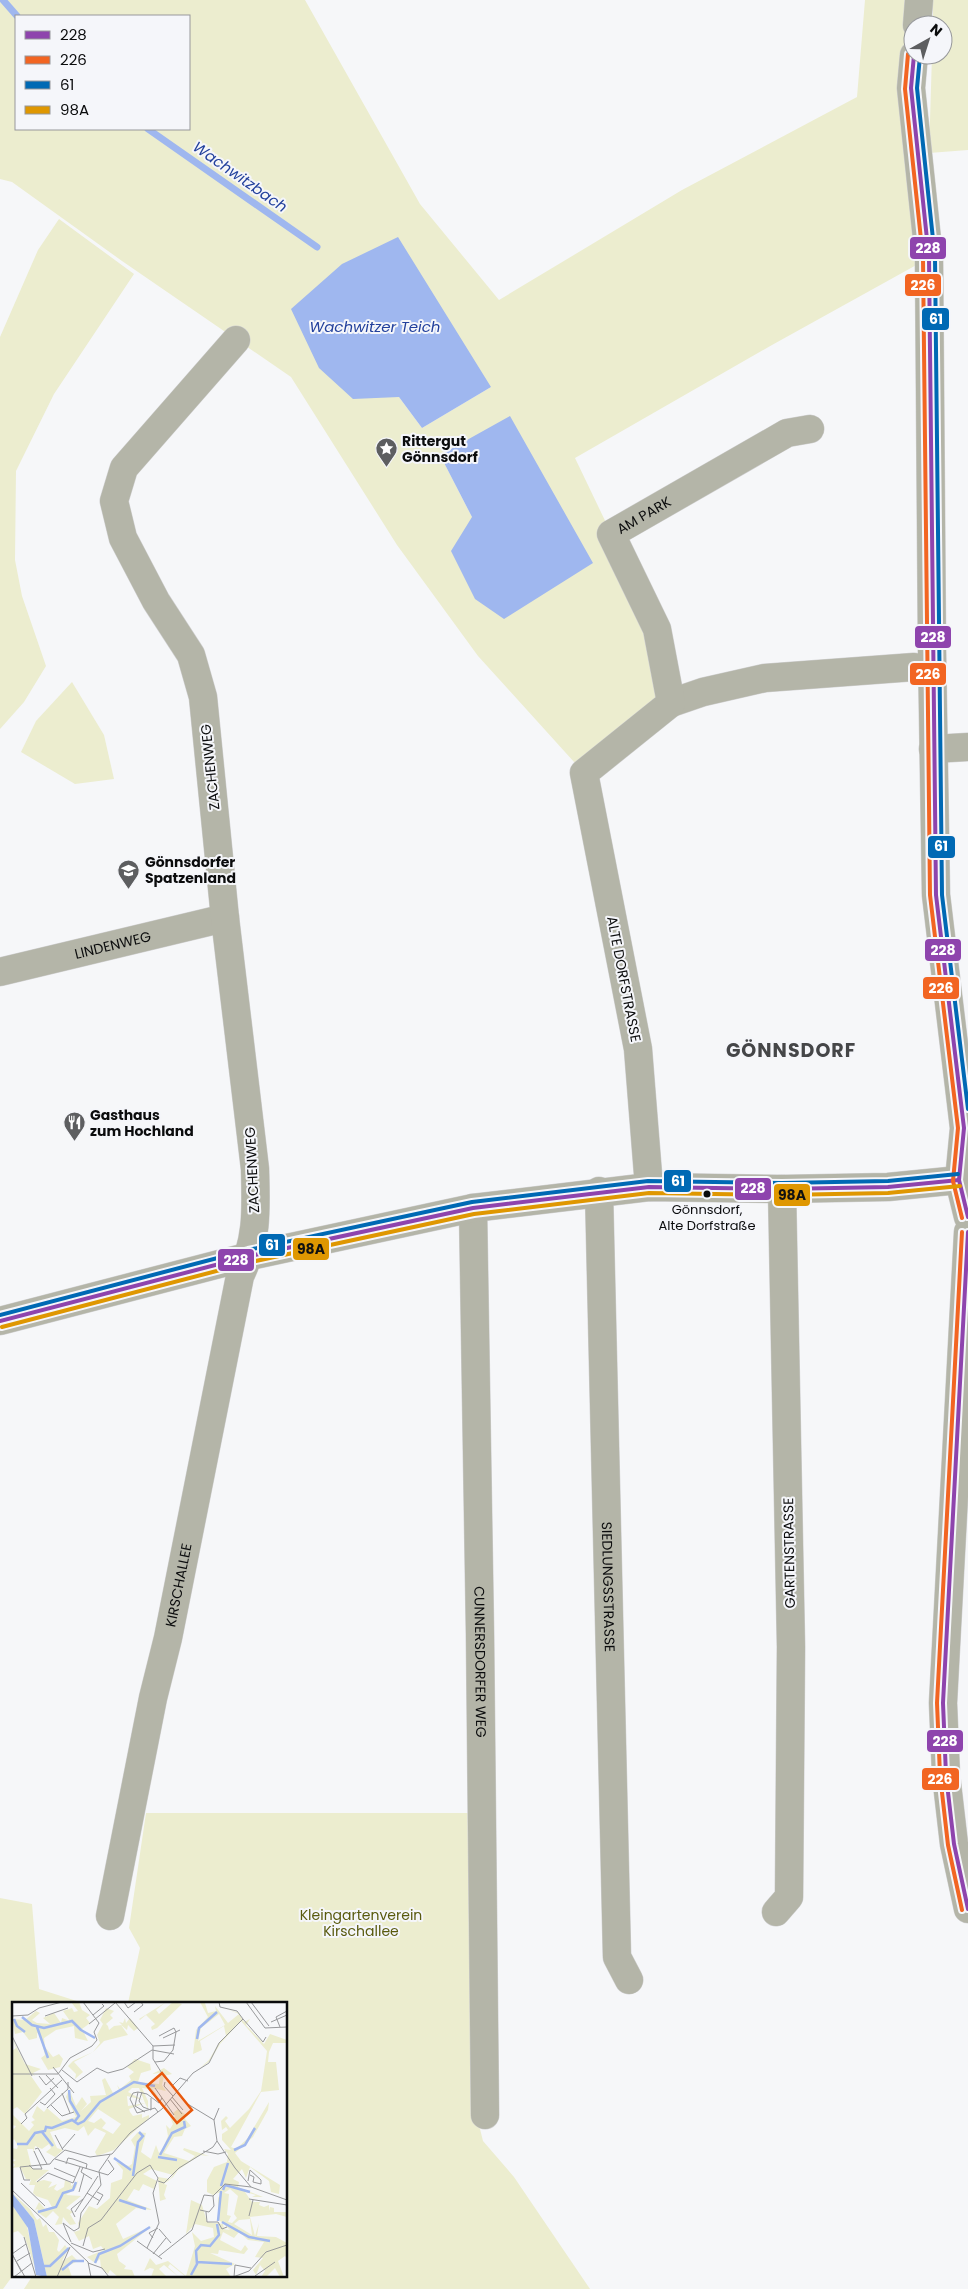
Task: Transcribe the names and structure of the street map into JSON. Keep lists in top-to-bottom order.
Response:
{
  "streets": {
    "street": [
      "AM PARK",
      "ZACHENWEG",
      "LINDENWEG",
      "ALTE DORFSTRASSE",
      "GARTENSTRASSE",
      "KIRSCHALLEE",
      "SIEDLUNGSSTRASSE",
      "CUNNERSDORFER WEG"
    ]
  },
  "crossings": [
    ["AM PARK", "ALTE DORFSTRASSE"],
    ["ZACHENWEG", "LINDENWEG"],
    ["ZACHENWEG", "KIRSCHALLEE"]
  ],
  "districts": ["GÖNNSDORF"],
  "water": ["Wachwitzbach", "Wachwitzer Teich"],
  "parks": ["Kleingartenverein Kirschallee"],
  "places": {
    "place": ["Rittergut Gönnsdorf"],
    "school or university": ["Gönnsdorfer Spatzenland"],
    "restaurant": ["Gasthaus zum Hochland"],
    "other": ["Gönnsdorf, Alte Dorfstraße"]
  },
  "lines": [
    "transit line 228",
    "transit line 226",
    "transit line 61",
    "transit line 98A"
  ],
  "legend": [
    "228",
    "226",
    "61",
    "98A"
  ],
  "north": "top right"
}
